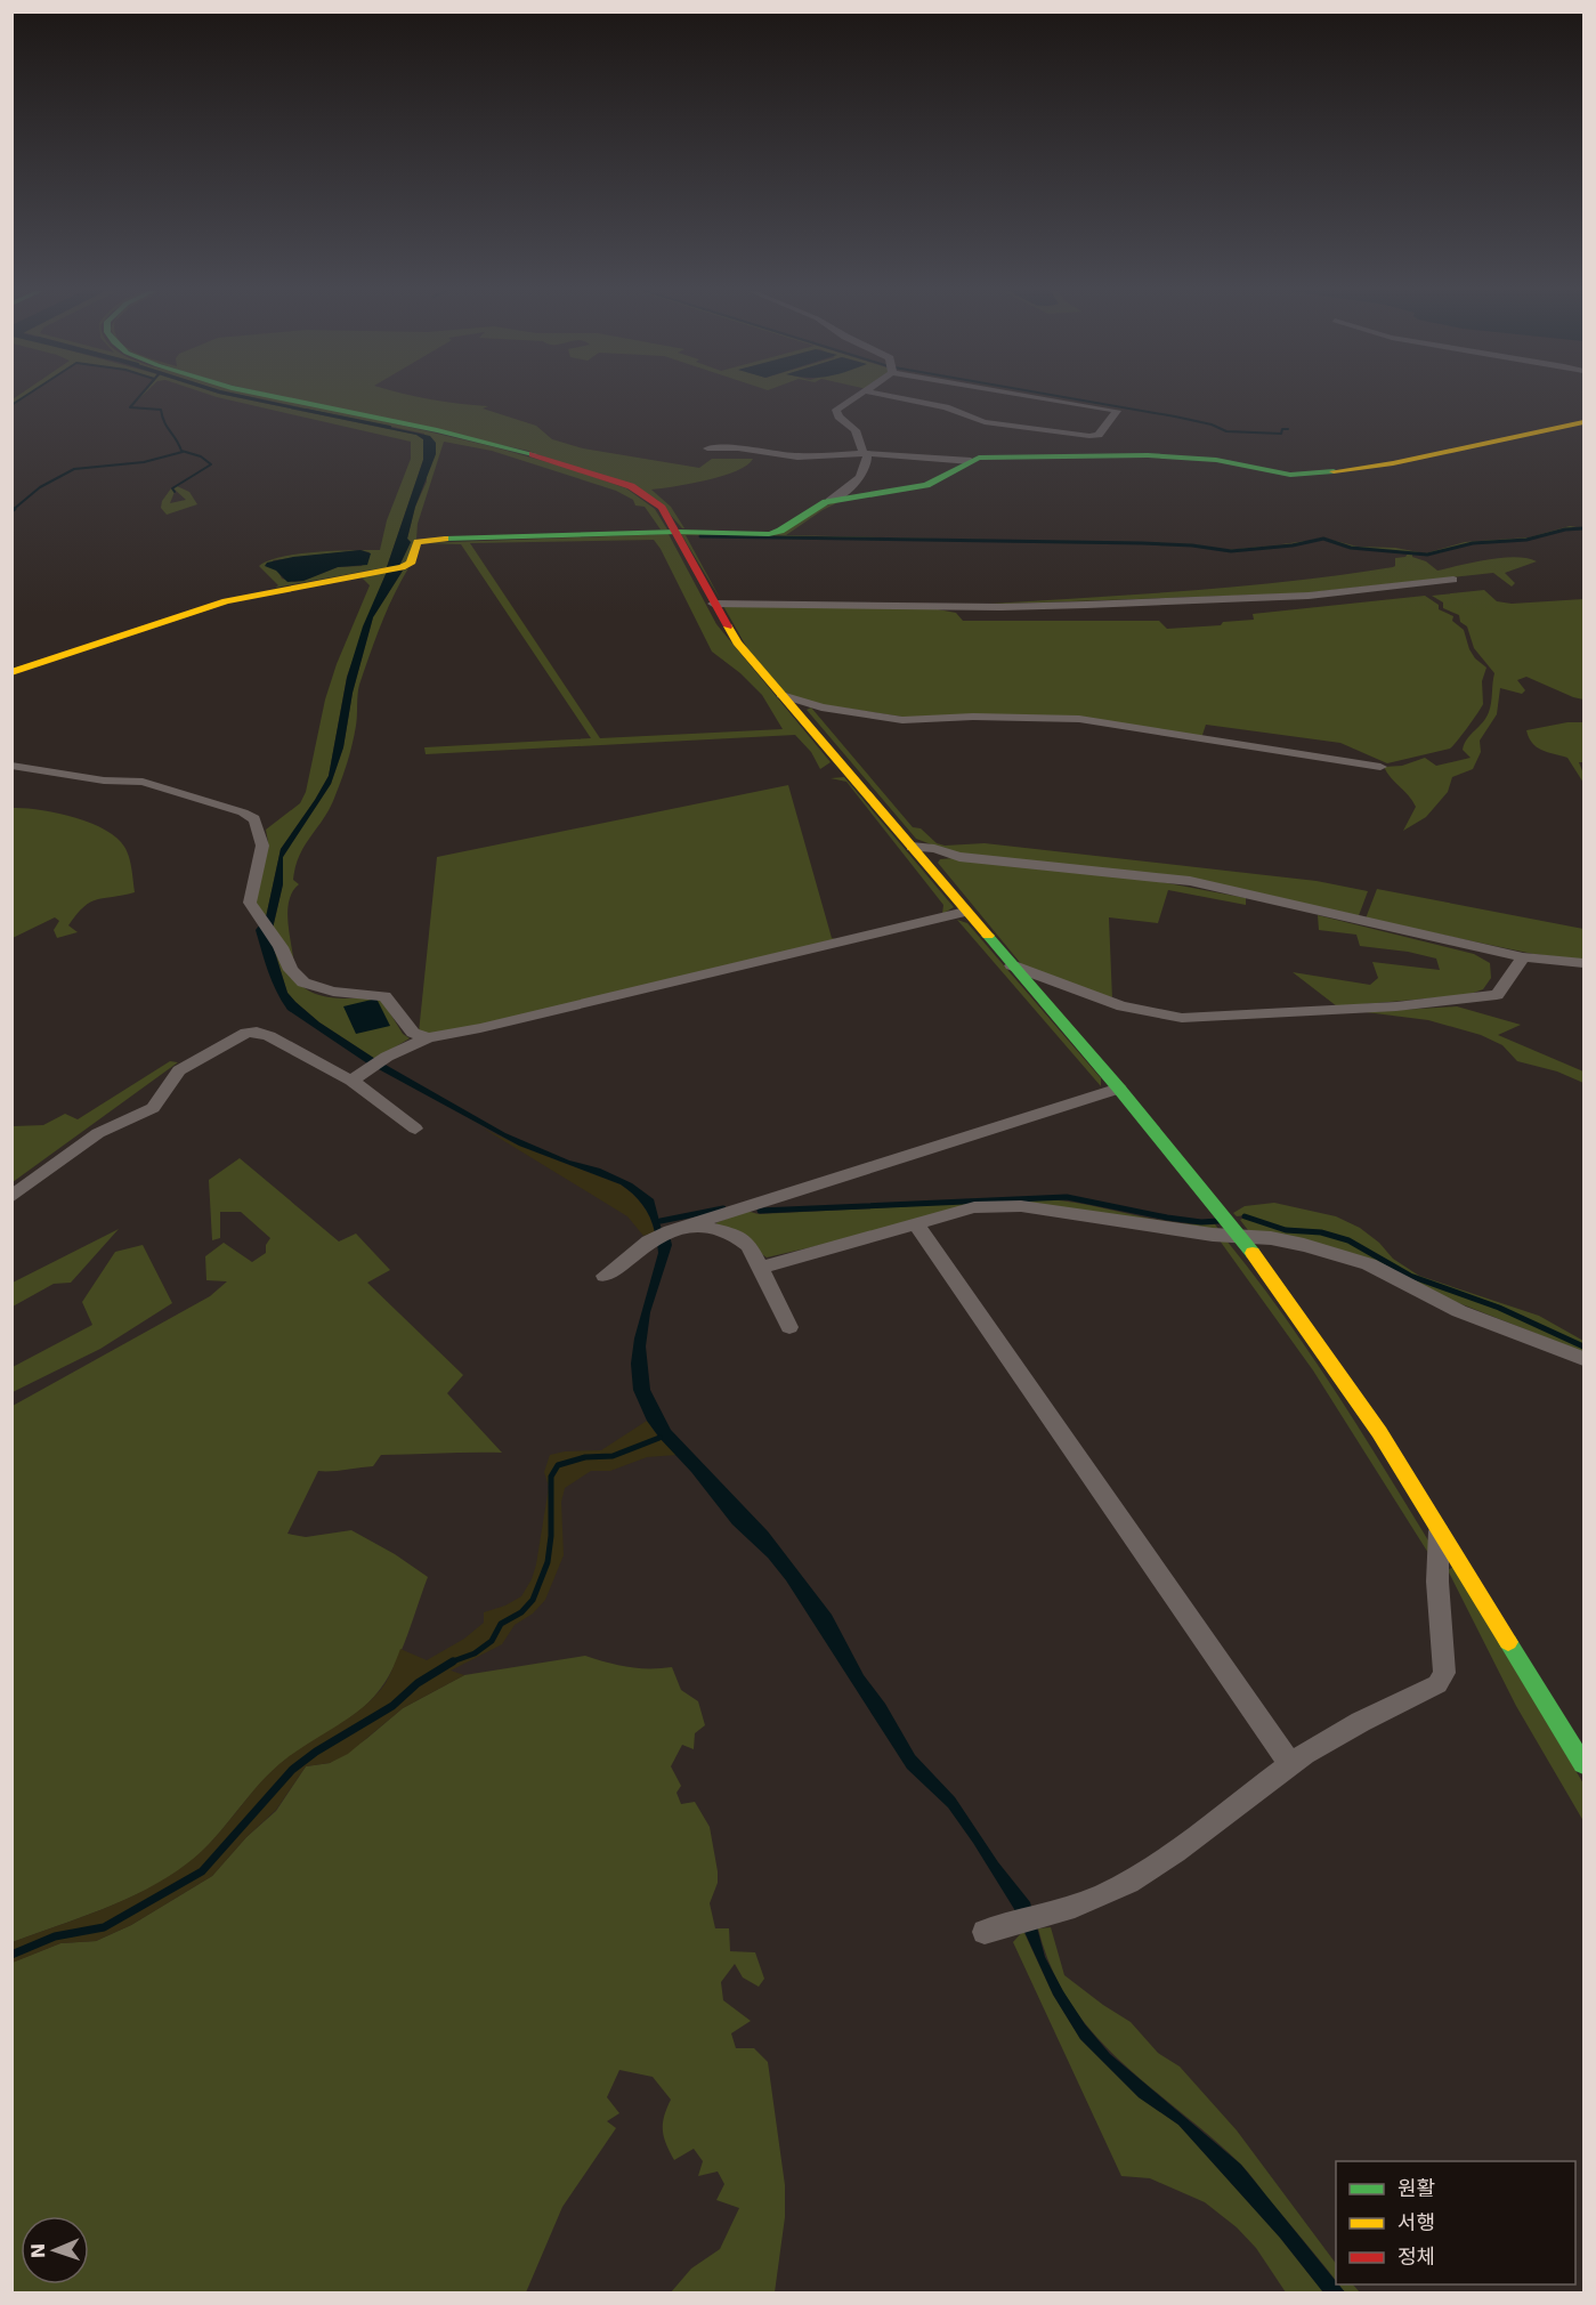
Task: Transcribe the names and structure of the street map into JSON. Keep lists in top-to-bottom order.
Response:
{
  "legend": ["원활", "서행", "정체"],
  "north": "left"
}
